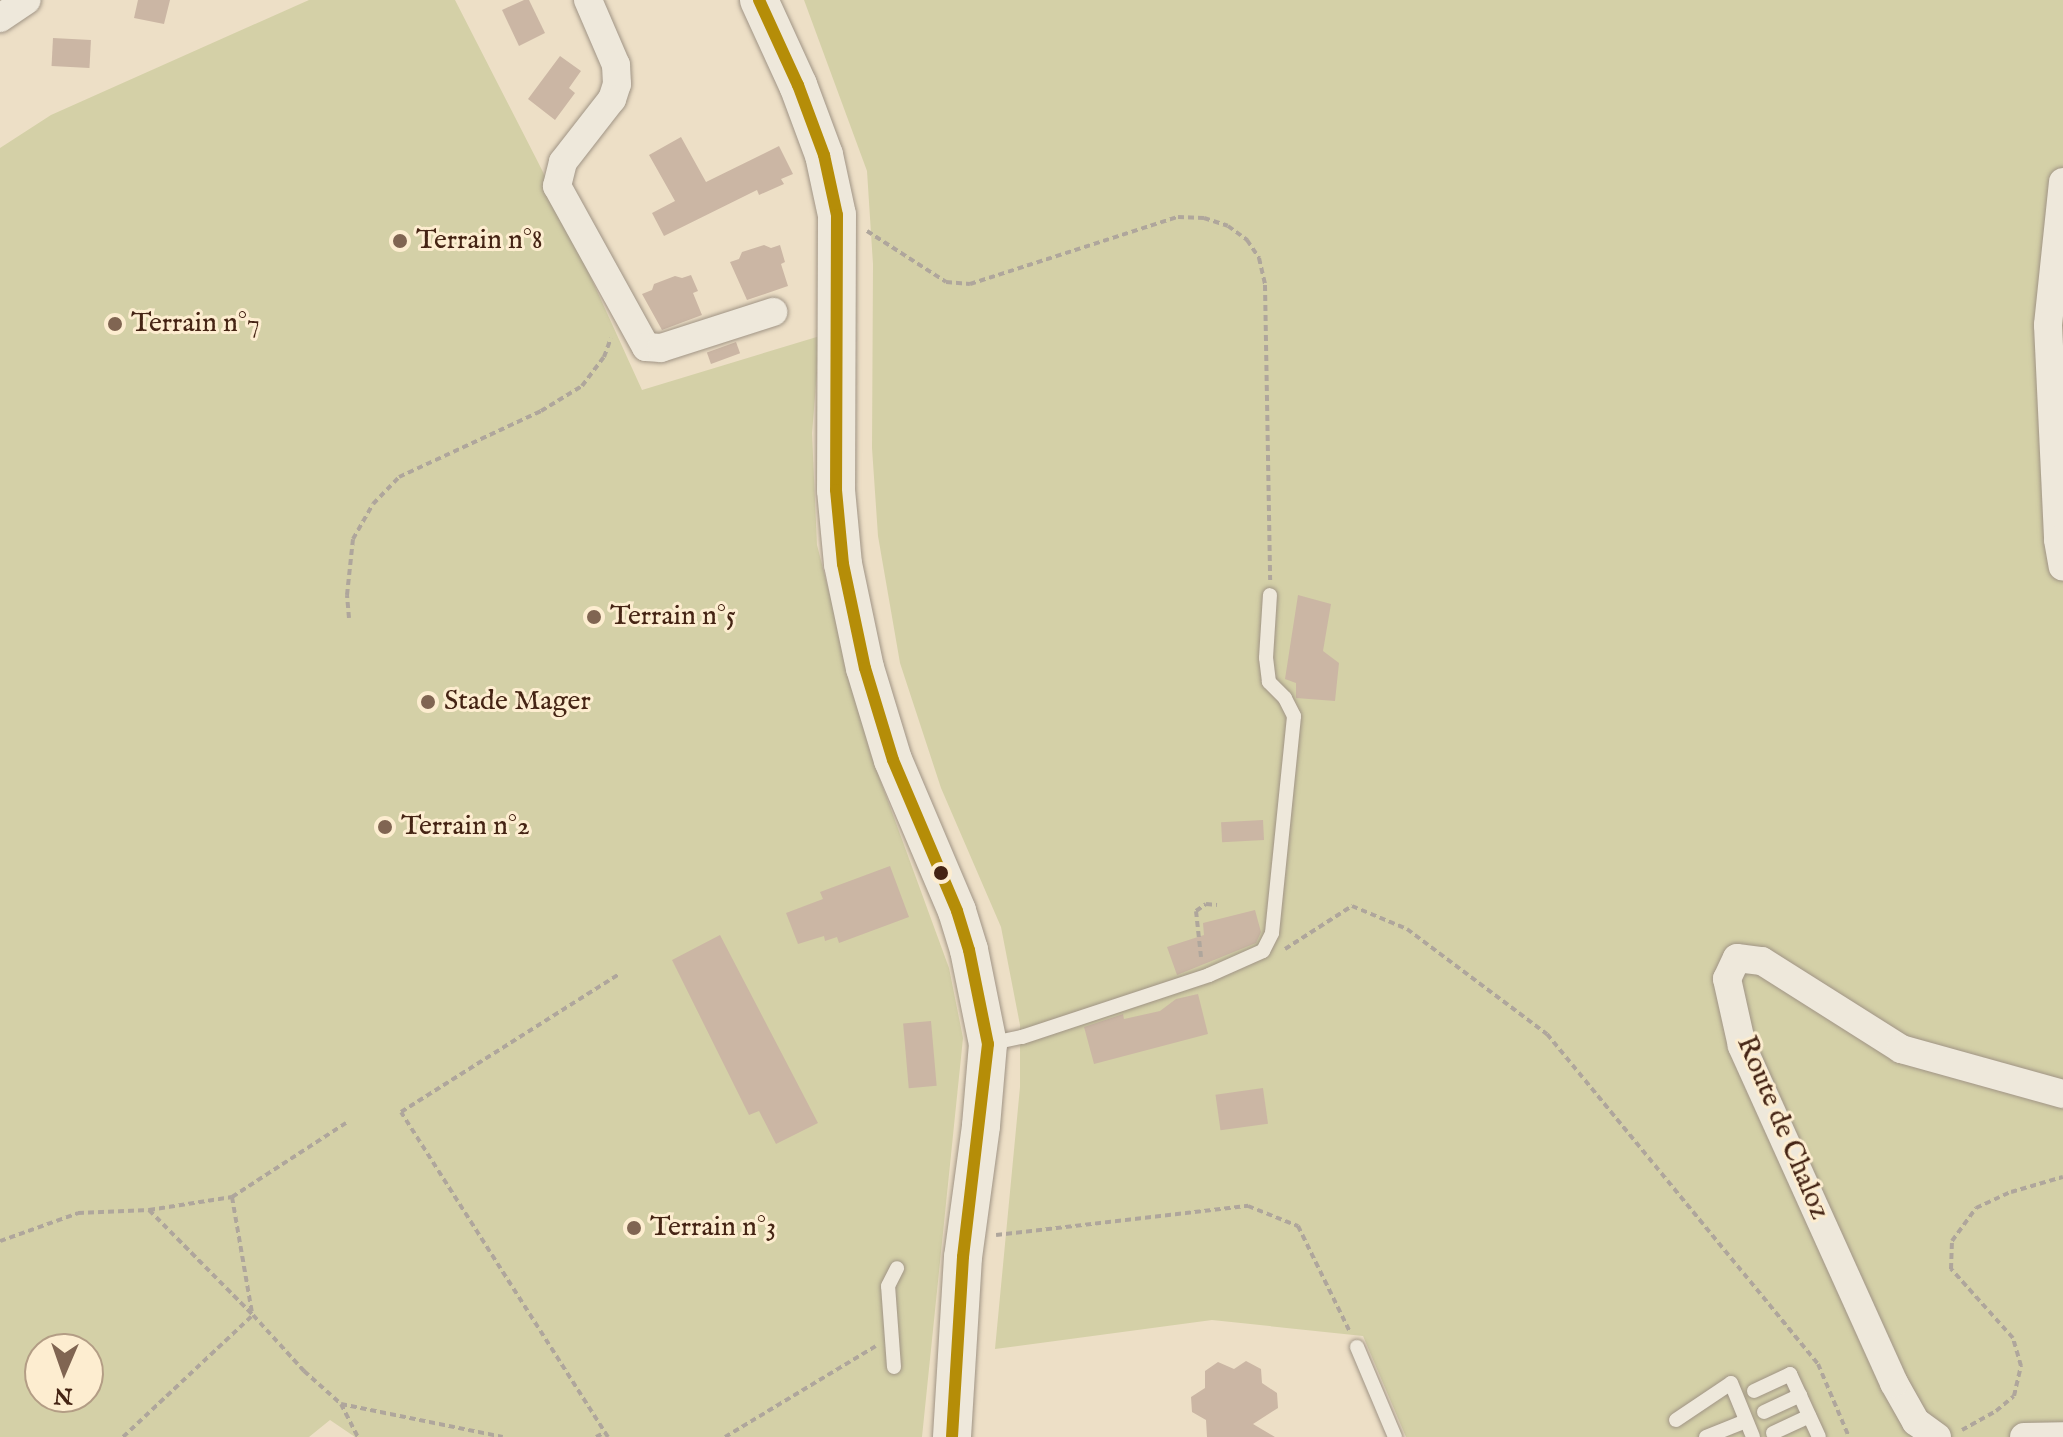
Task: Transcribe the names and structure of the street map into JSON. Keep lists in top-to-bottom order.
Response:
{
  "streets": {
    "street": ["Route de Chaloz"]
  },
  "places": [
    "Terrain n°8",
    "Terrain n°7",
    "Terrain n°5",
    "Stade Mager",
    "Terrain n°2",
    "Terrain n°3"
  ],
  "north": "bottom"
}
